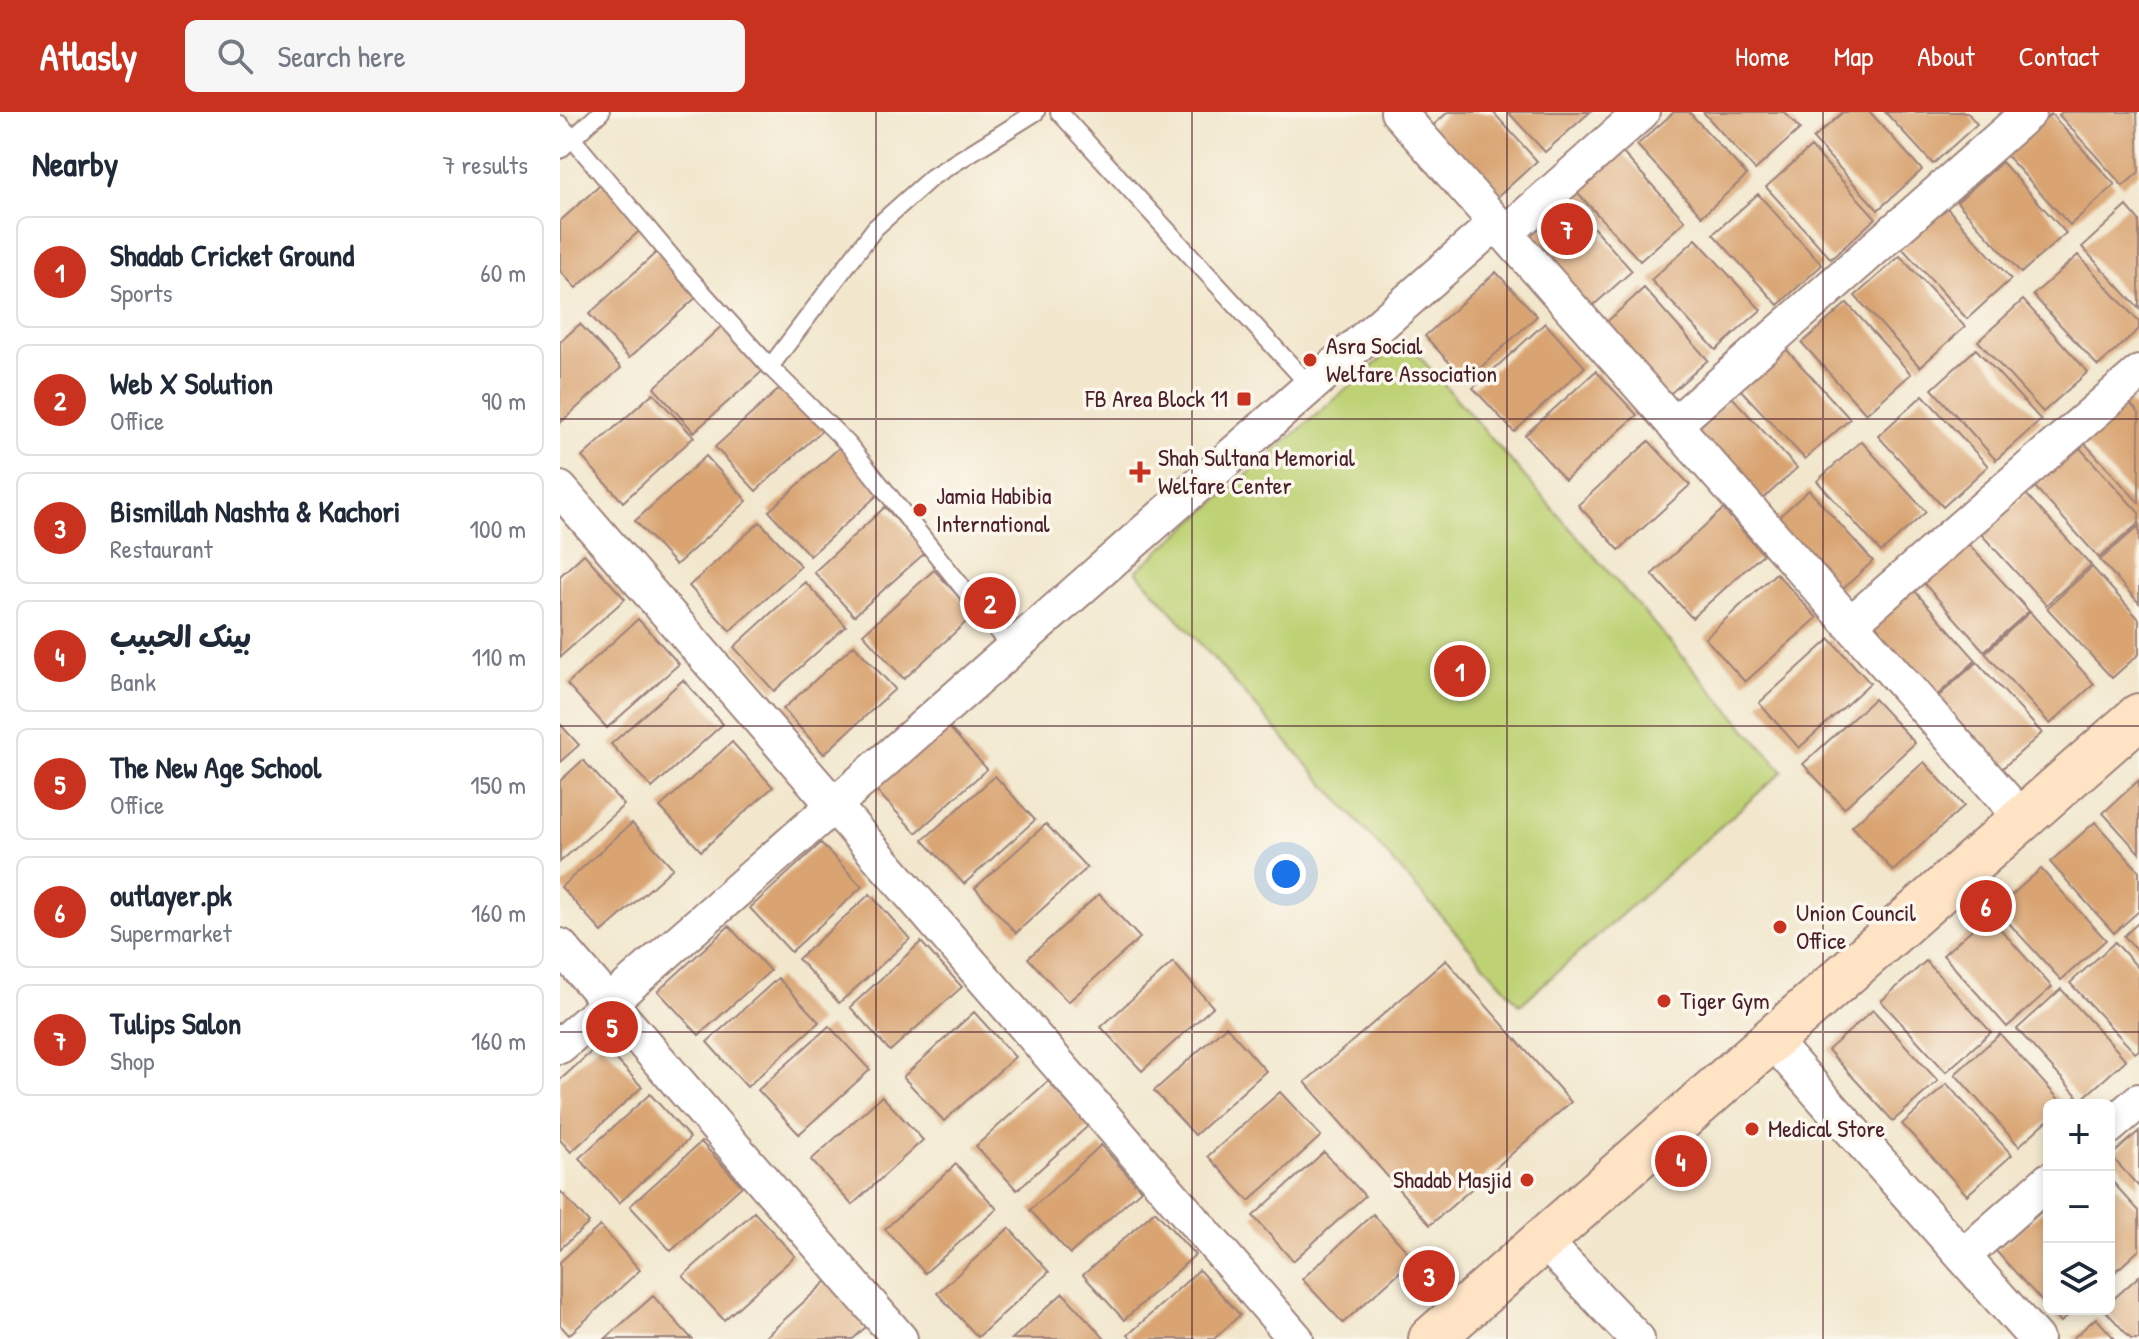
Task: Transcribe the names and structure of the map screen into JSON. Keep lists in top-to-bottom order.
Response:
{
  "places": {
    "other": [
      "Asra Social Welfare Association",
      "Jamia Habibia International",
      "Union Council Office",
      "Tiger Gym",
      "Medical Store",
      "Shadab Masjid"
    ],
    "transit": ["FB Area Block 11"],
    "health": ["Shah Sultana Memorial Welfare Center"]
  },
  "page": {
    "header": "Atlasly",
    "search": "Search here",
    "nav": [
      "Home",
      "Map",
      "About",
      "Contact"
    ],
    "heading": ["Nearby", "7 results"],
    "pins": [
      "7",
      "2",
      "1",
      "6",
      "5",
      "4",
      "3"
    ],
    "list": [
      {
        "mark": "1",
        "name": "Shadab Cricket Ground",
        "note": "Sports",
        "value": "60 m"
      },
      {
        "mark": "2",
        "name": "Web X Solution",
        "note": "Office",
        "value": "90 m"
      },
      {
        "mark": "3",
        "name": "Bismillah Nashta & Kachori",
        "note": "Restaurant",
        "value": "100 m"
      },
      {
        "mark": "4",
        "name": "بينک الحبيب",
        "note": "Bank",
        "value": "110 m"
      },
      {
        "mark": "5",
        "name": "The New Age School",
        "note": "Office",
        "value": "150 m"
      },
      {
        "mark": "6",
        "name": "outlayer.pk",
        "note": "Supermarket",
        "value": "160 m"
      },
      {
        "mark": "7",
        "name": "Tulips Salon",
        "note": "Shop",
        "value": "160 m"
      }
    ],
    "map_buttons": ["+", "−"]
  }
}
